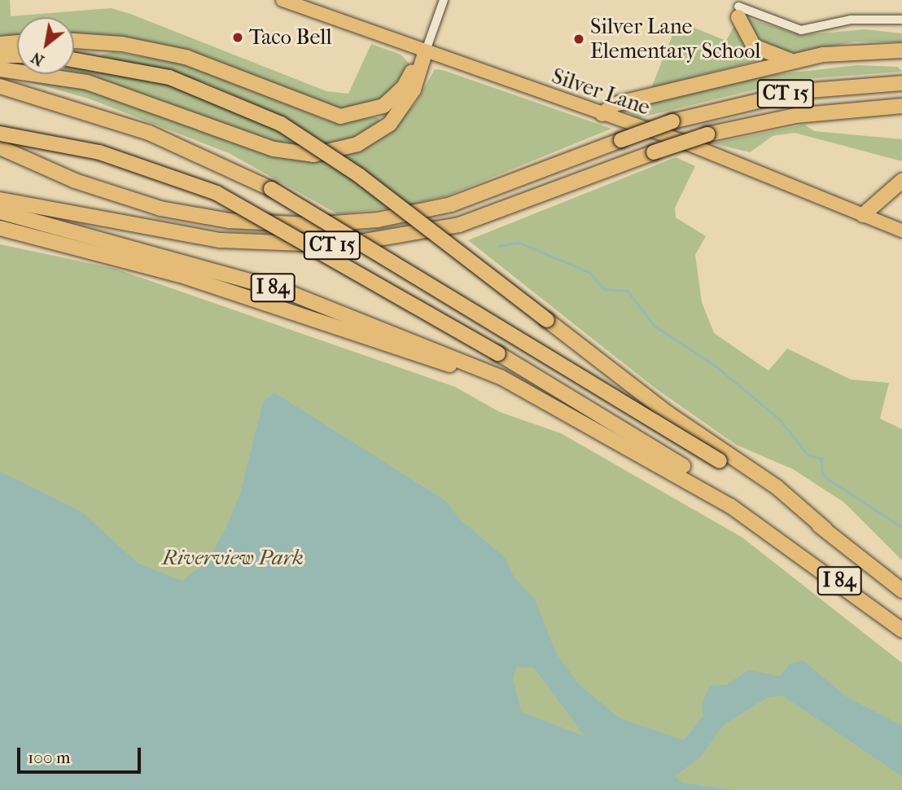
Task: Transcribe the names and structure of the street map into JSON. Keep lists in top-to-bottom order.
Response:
{
  "streets": {
    "highway": ["CT 15", "I 84"],
    "main road": ["Silver Lane"]
  },
  "parks": ["Riverview Park"],
  "places": ["Taco Bell", "Silver Lane Elementary School"],
  "scale_bar": "100 m",
  "north": "bottom left"
}
